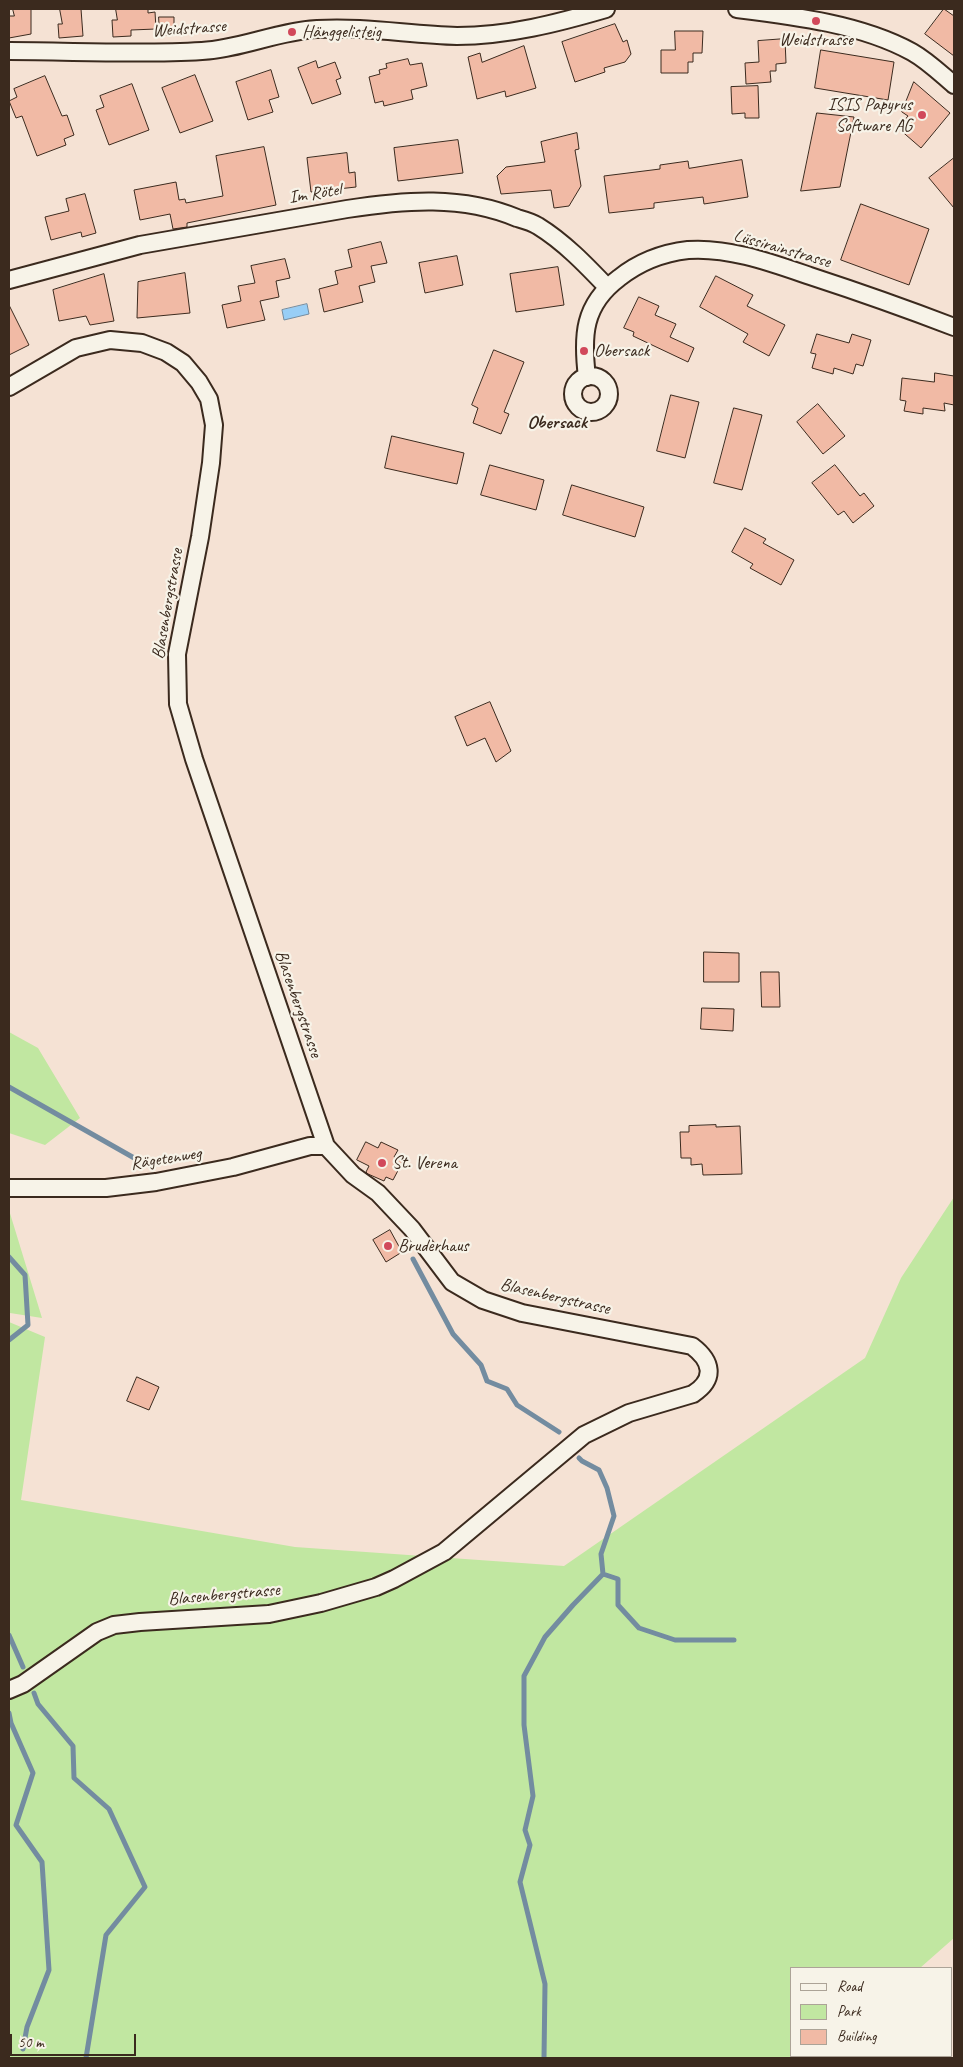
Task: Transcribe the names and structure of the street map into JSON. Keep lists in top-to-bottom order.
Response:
{
  "streets": {
    "street": [
      "Weidstrasse",
      "Im Rötel",
      "Lüssirainstrasse",
      "Blasenbergstrasse",
      "Rägetenweg"
    ]
  },
  "crossings": [
    ["Im Rötel", "Lüssirainstrasse"],
    ["Blasenbergstrasse", "Rägetenweg"]
  ],
  "districts": ["Obersack"],
  "places": [
    "Weidstrasse",
    "Hänggelisteig",
    "ISIS Papyrus Software AG",
    "Obersack",
    "St. Verena",
    "Bruderhaus"
  ],
  "legend": ["Road", "Park", "Building"],
  "scale_bar": "50 m"
}
